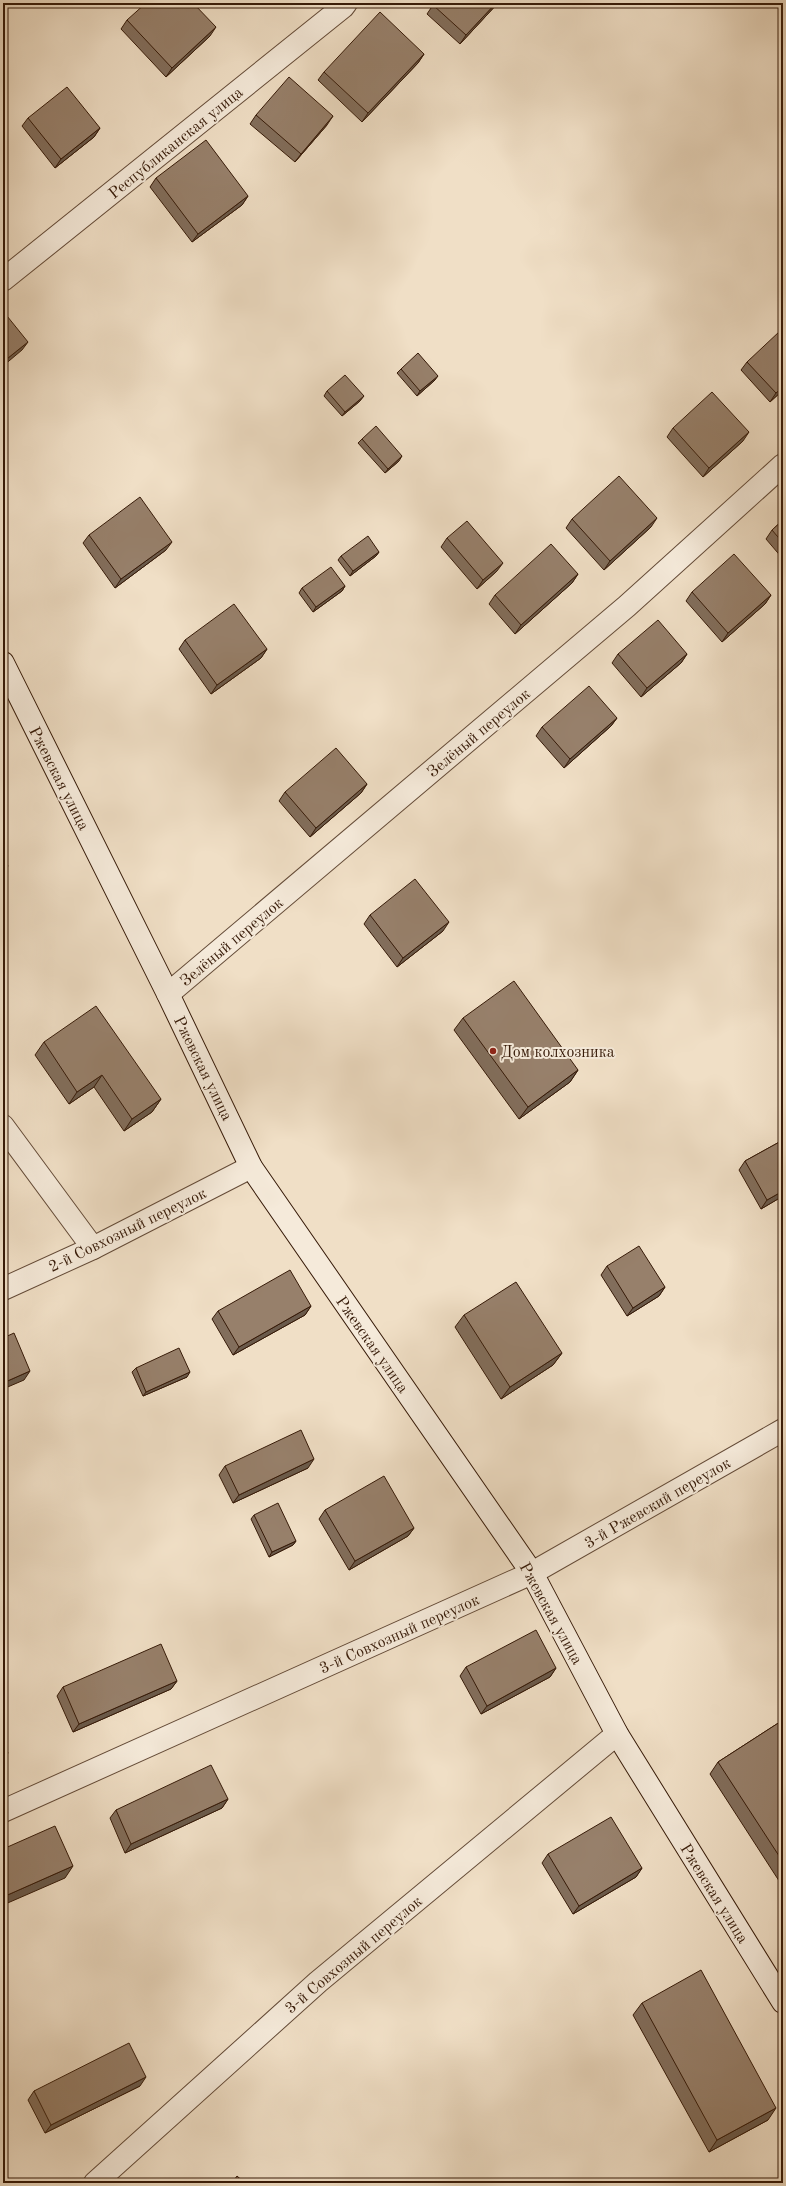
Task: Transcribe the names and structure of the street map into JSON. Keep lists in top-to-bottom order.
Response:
{
  "streets": {
    "street": [
      "Республиканская улица",
      "Зелёный переулок",
      "Ржевская улица",
      "2-й Совхозный переулок",
      "3-й Ржевский переулок",
      "3-й Совхозный переулок"
    ]
  },
  "crossings": [
    ["Зелёный переулок", "Ржевская улица"],
    ["Ржевская улица", "2-й Совхозный переулок"],
    ["Ржевская улица", "3-й Ржевский переулок"],
    ["Ржевская улица", "3-й Совхозный переулок"],
    ["3-й Ржевский переулок", "3-й Совхозный переулок"]
  ],
  "places": ["Дом колхозника"]
}
